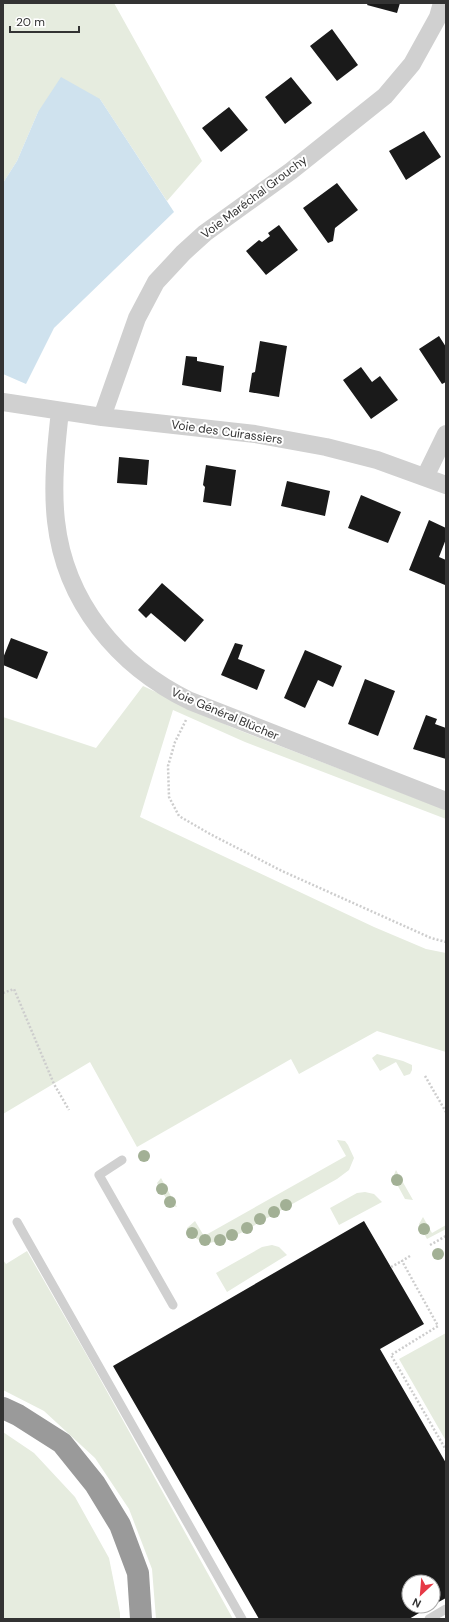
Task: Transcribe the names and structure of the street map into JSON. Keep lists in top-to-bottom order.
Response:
{
  "streets": {
    "street": ["Voie Maréchal Grouchy", "Voie des Cuirassiers", "Voie Général Blücher"]
  },
  "crossings": [
    ["Voie Maréchal Grouchy", "Voie des Cuirassiers"],
    ["Voie des Cuirassiers", "Voie Général Blücher"]
  ],
  "scale_bar": "20 m",
  "north": "bottom left"
}
